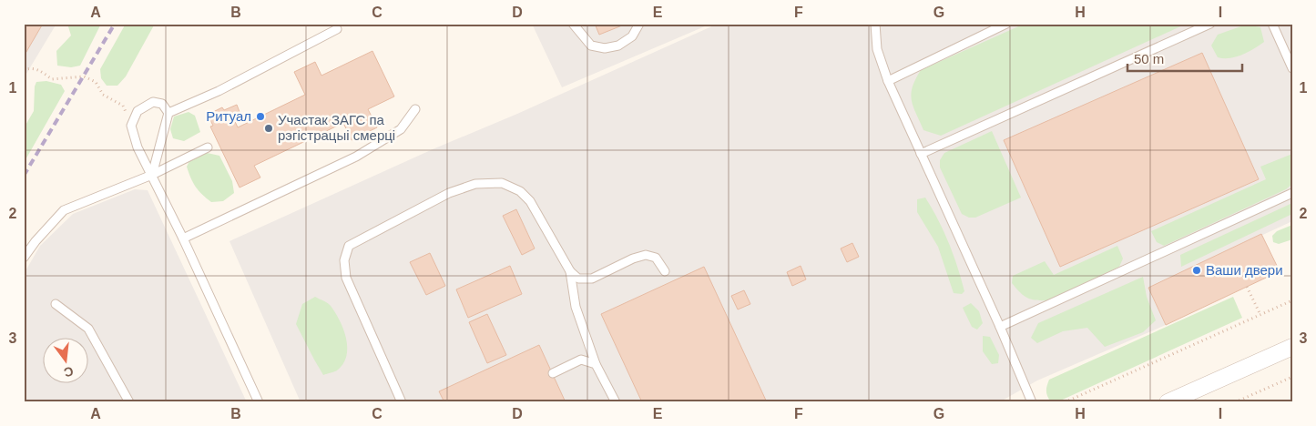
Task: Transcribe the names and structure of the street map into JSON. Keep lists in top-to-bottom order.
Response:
{
  "places": ["Ритуал", "Участак ЗАГС па рэгістрацыі смерці", "Ваши двери"],
  "scale_bar": "50 m",
  "north": "bottom",
  "grid": {
    "columns": [
      "A",
      "B",
      "C",
      "D",
      "E",
      "F",
      "G",
      "H",
      "I"
    ],
    "rows": ["1", "2", "3"]
  }
}
